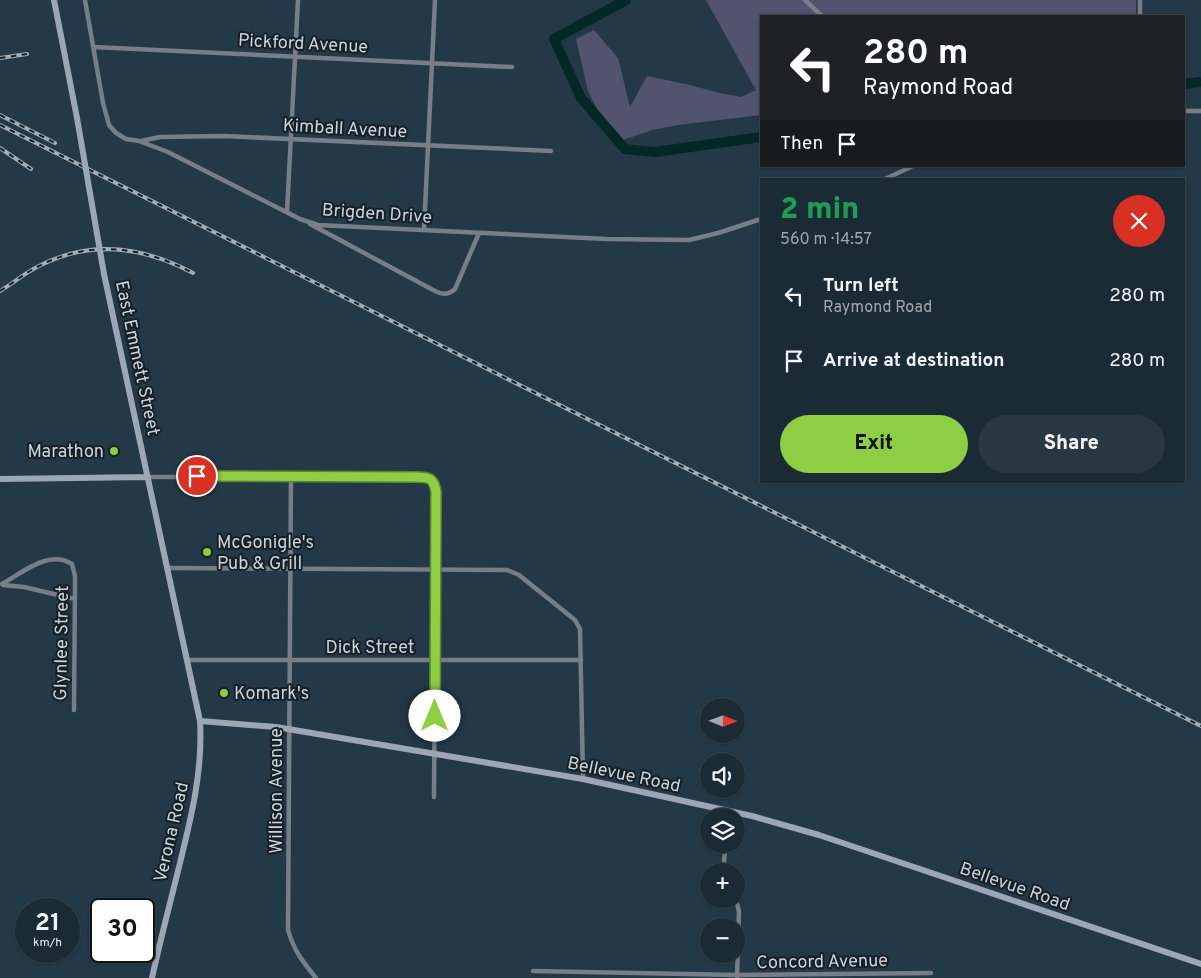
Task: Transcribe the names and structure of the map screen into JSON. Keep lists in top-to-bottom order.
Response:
{
  "streets": {
    "street": [
      "Pickford Avenue",
      "Kimball Avenue",
      "Brigden Drive",
      "East Emmett Street",
      "Glynlee Street",
      "Dick Street",
      "Bellevue Road",
      "Willison Avenue",
      "Verona Road",
      "Concord Avenue"
    ]
  },
  "crossings": [
    ["Pickford Avenue", "Brigden Drive"],
    ["Kimball Avenue", "Brigden Drive"],
    ["East Emmett Street", "Dick Street"],
    ["East Emmett Street", "Bellevue Road"],
    ["East Emmett Street", "Verona Road"],
    ["Dick Street", "Willison Avenue"],
    ["Bellevue Road", "Willison Avenue"],
    ["Bellevue Road", "Verona Road"]
  ],
  "places": ["Marathon", "McGonigle's Pub & Grill", "Komark's"],
  "north": "right",
  "page": {
    "turn": ["280 m", "Raymond Road"],
    "then": "Then",
    "heading": ["2 min", "560 m · 14:57"],
    "list": [
      {
        "name": "Turn left",
        "note": "Raymond Road",
        "value": "280 m"
      },
      {
        "name": "Arrive at destination",
        "value": "280 m"
      }
    ],
    "buttons": ["Exit", "Share"],
    "map_buttons": ["+", "−"],
    "speed": "21 km/h",
    "limit": "30"
  }
}
